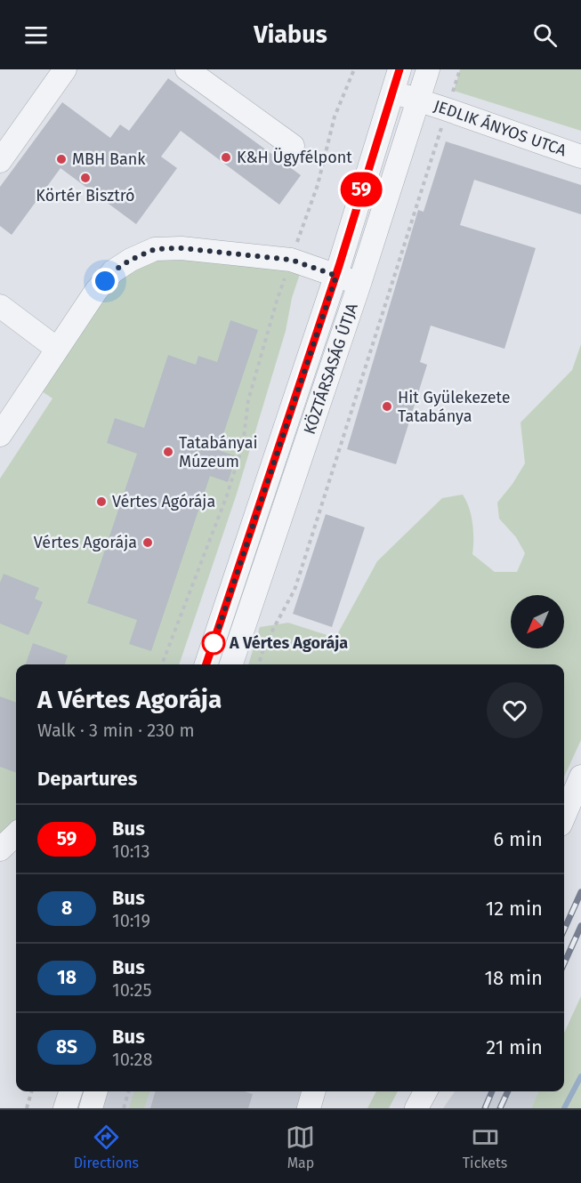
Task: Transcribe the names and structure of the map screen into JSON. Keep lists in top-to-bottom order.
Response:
{
  "streets": {
    "street": ["JEDLIK ÁNYOS UTCA", "KÖZTÁRSASÁG ÚTJA"]
  },
  "crossings": [
    ["JEDLIK ÁNYOS UTCA", "KÖZTÁRSASÁG ÚTJA"]
  ],
  "places": [
    "K&H Ügyfélpont",
    "MBH Bank",
    "Körtér Bisztró",
    "Hit Gyülekezete Tatabánya",
    "Tatabányai Múzeum",
    "Vértes Agórája",
    "Vértes Agorája",
    "A Vértes Agorája"
  ],
  "lines": ["bus line 59"],
  "north": "bottom left",
  "page": {
    "header": "Viabus",
    "on_map": "59",
    "heading": [
      ["A Vértes Agorája", "Walk · 3 min · 230 m"],
      "Departures"
    ],
    "list": [
      {
        "mark": "59",
        "name": "Bus",
        "note": "10:13",
        "value": "6 min"
      },
      {
        "mark": "8",
        "name": "Bus",
        "note": "10:19",
        "value": "12 min"
      },
      {
        "mark": "18",
        "name": "Bus",
        "note": "10:25",
        "value": "18 min"
      },
      {
        "mark": "8S",
        "name": "Bus",
        "note": "10:28",
        "value": "21 min"
      }
    ],
    "tabs": ["Directions", "Map", "Tickets"]
  }
}
